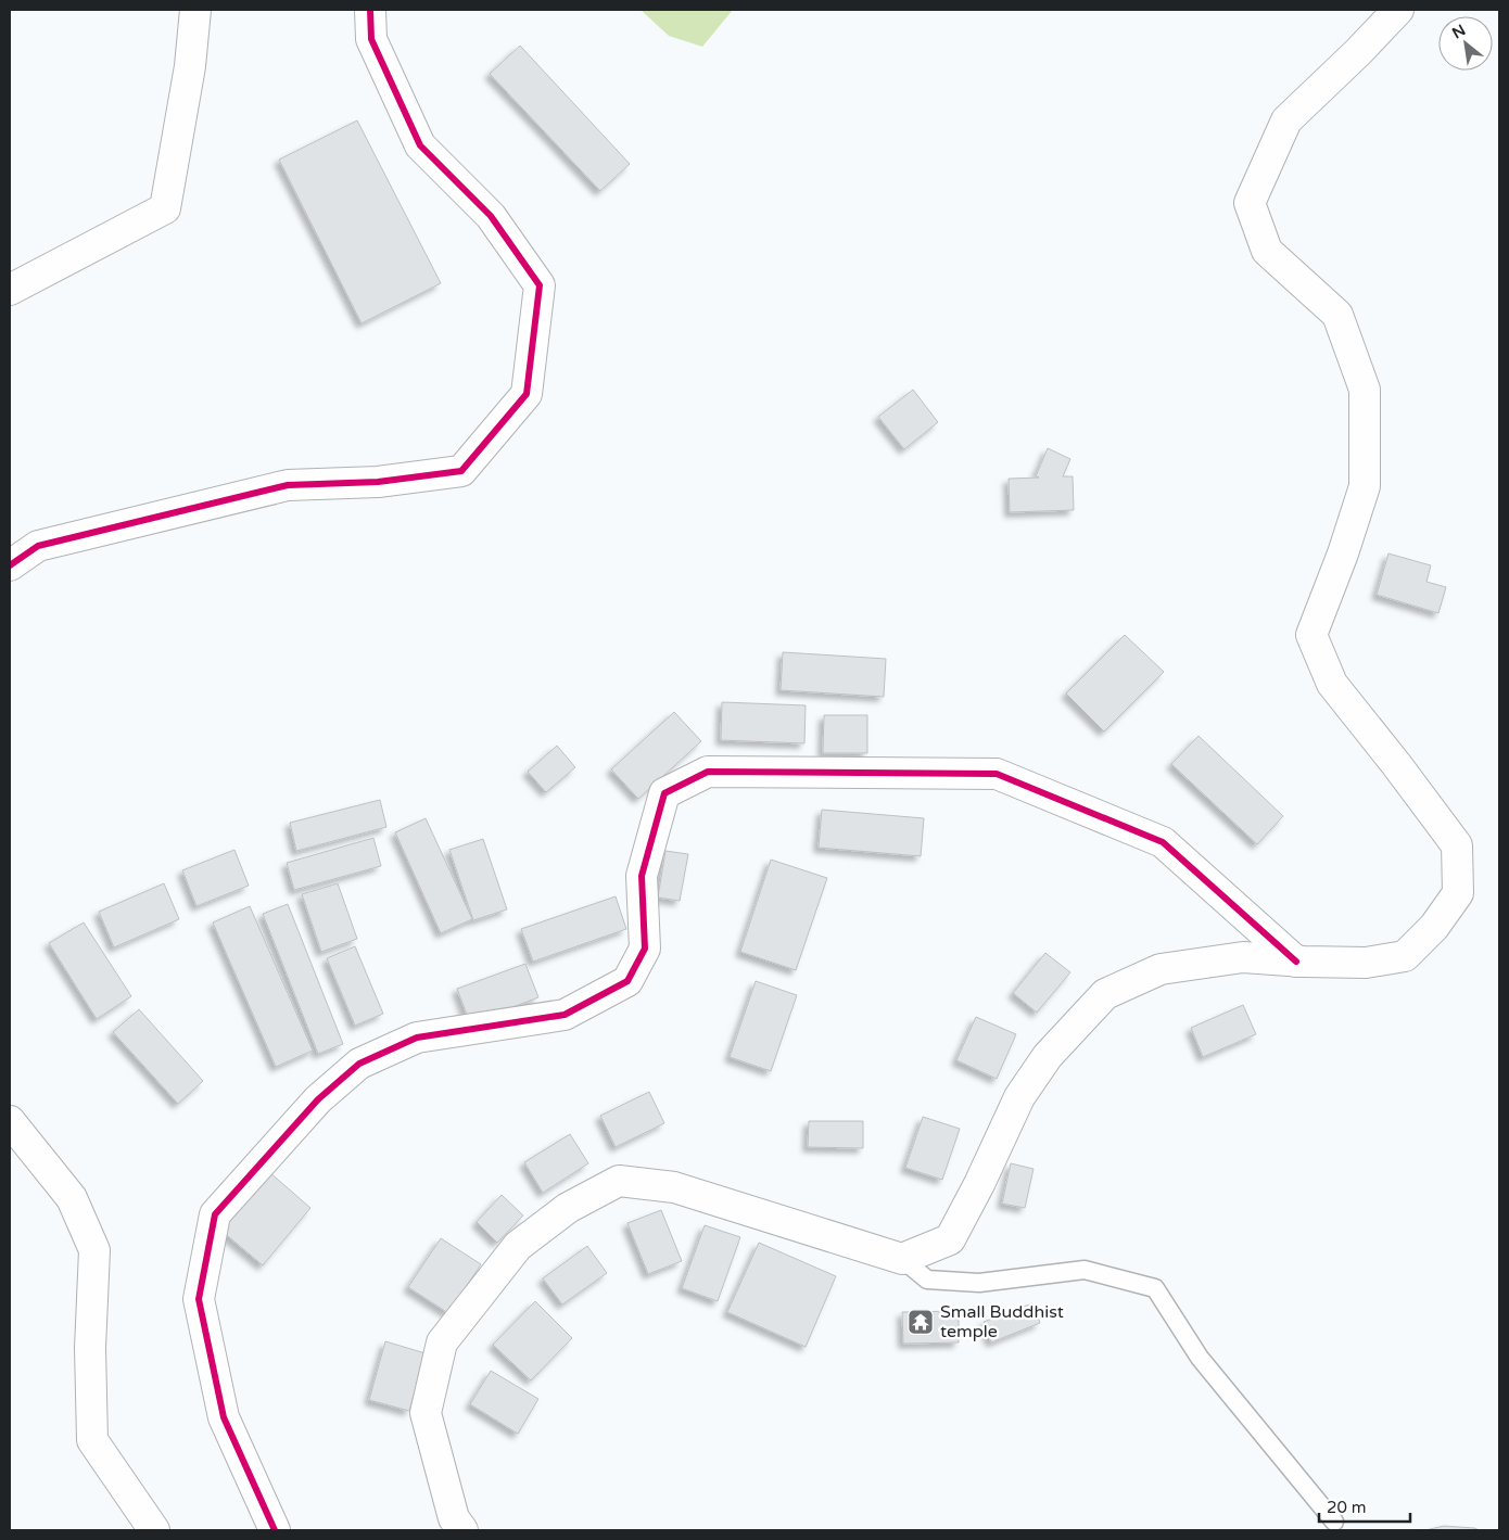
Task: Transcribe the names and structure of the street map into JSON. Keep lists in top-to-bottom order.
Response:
{
  "places": {
    "temple": ["Small Buddhist temple"]
  },
  "scale_bar": "20 m",
  "north": "top left"
}
